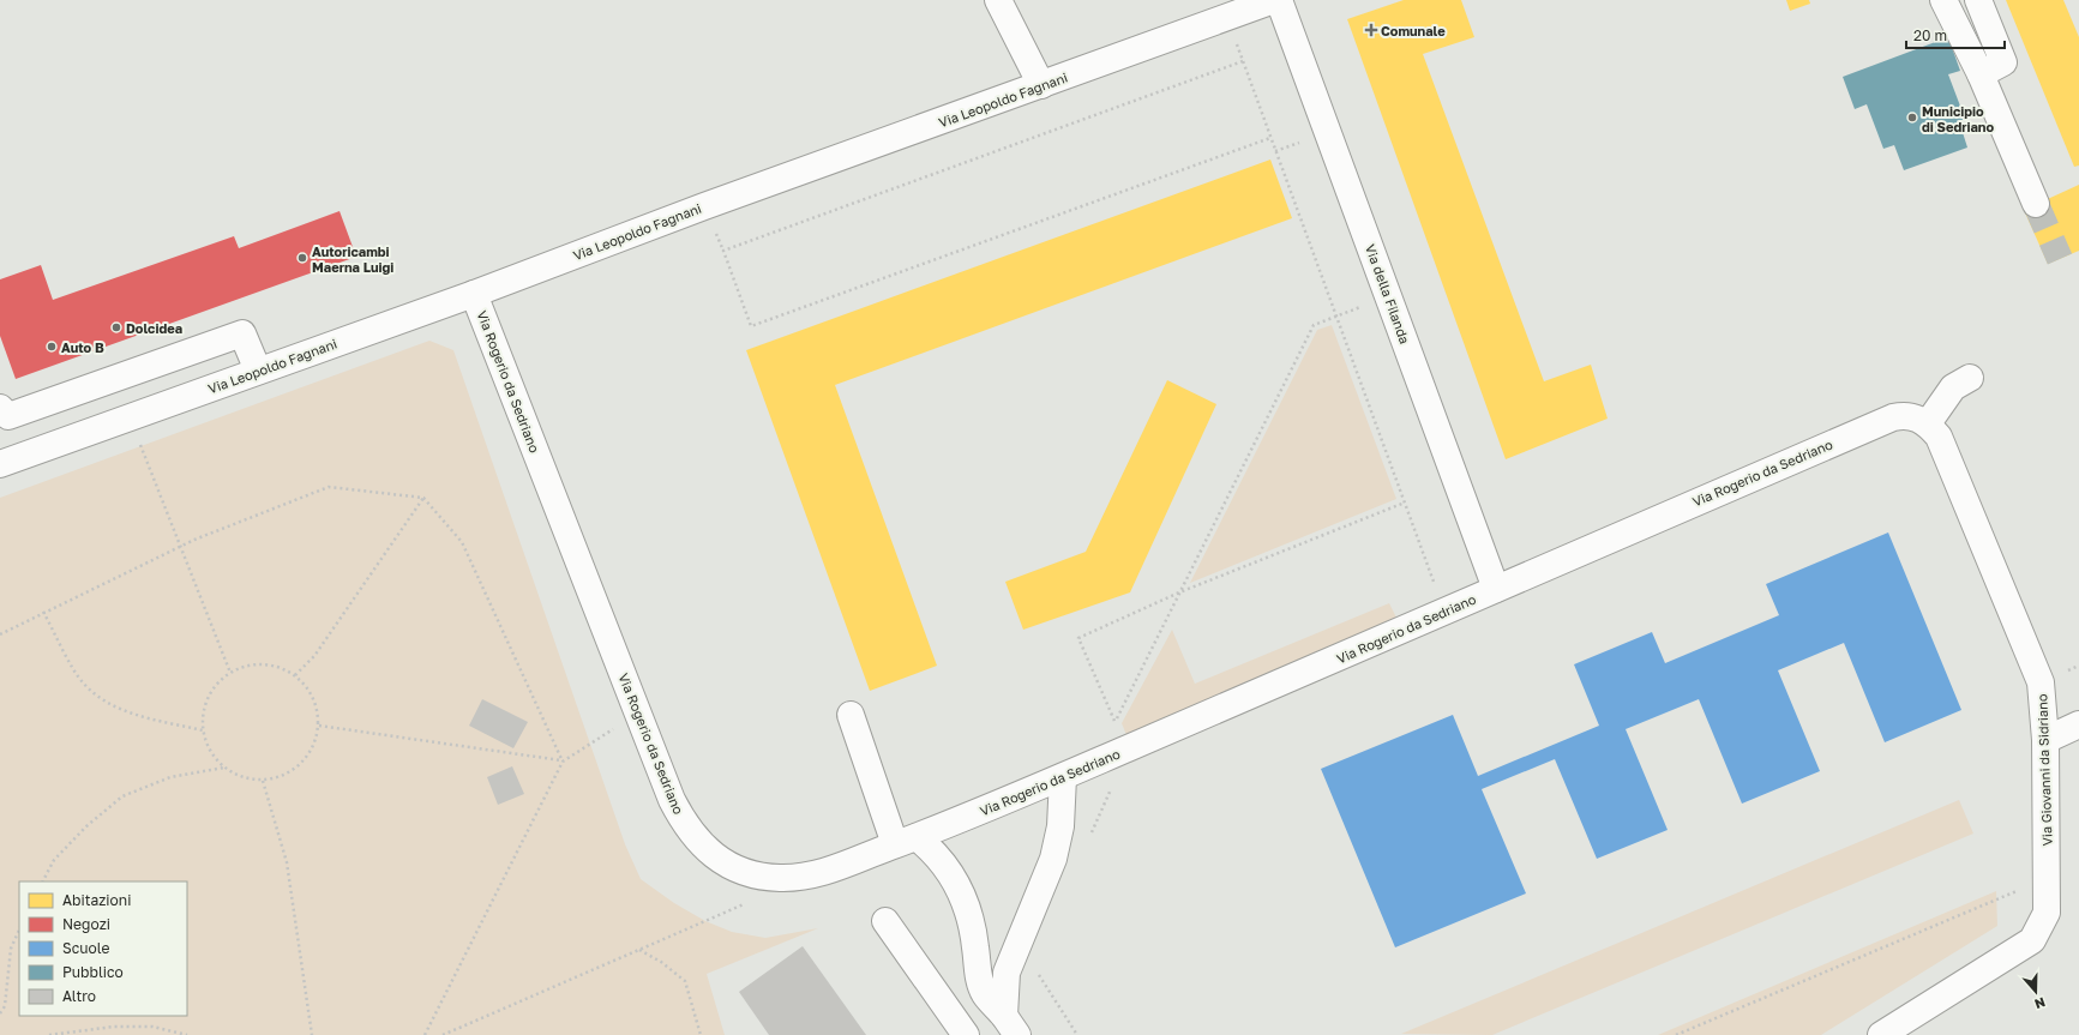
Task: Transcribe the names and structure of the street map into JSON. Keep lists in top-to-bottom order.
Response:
{
  "streets": {
    "street": [
      "Via Leopoldo Fagnani",
      "Via della Filanda",
      "Via Rogerio da Sedriano",
      "Via Giovanni da Sidriano"
    ]
  },
  "crossings": [
    ["Via Leopoldo Fagnani", "Via Rogerio da Sedriano"],
    ["Via della Filanda", "Via Rogerio da Sedriano"],
    ["Via Rogerio da Sedriano", "Via Giovanni da Sidriano"]
  ],
  "places": {
    "health": ["Comunale"],
    "other": [
      "Municipio di Sedriano",
      "Autoricambi Maerna Luigi",
      "Dolcidea",
      "Auto B"
    ]
  },
  "legend": [
    "Abitazioni",
    "Negozi",
    "Scuole",
    "Pubblico",
    "Altro"
  ],
  "scale_bar": "20 m",
  "north": "bottom"
}
